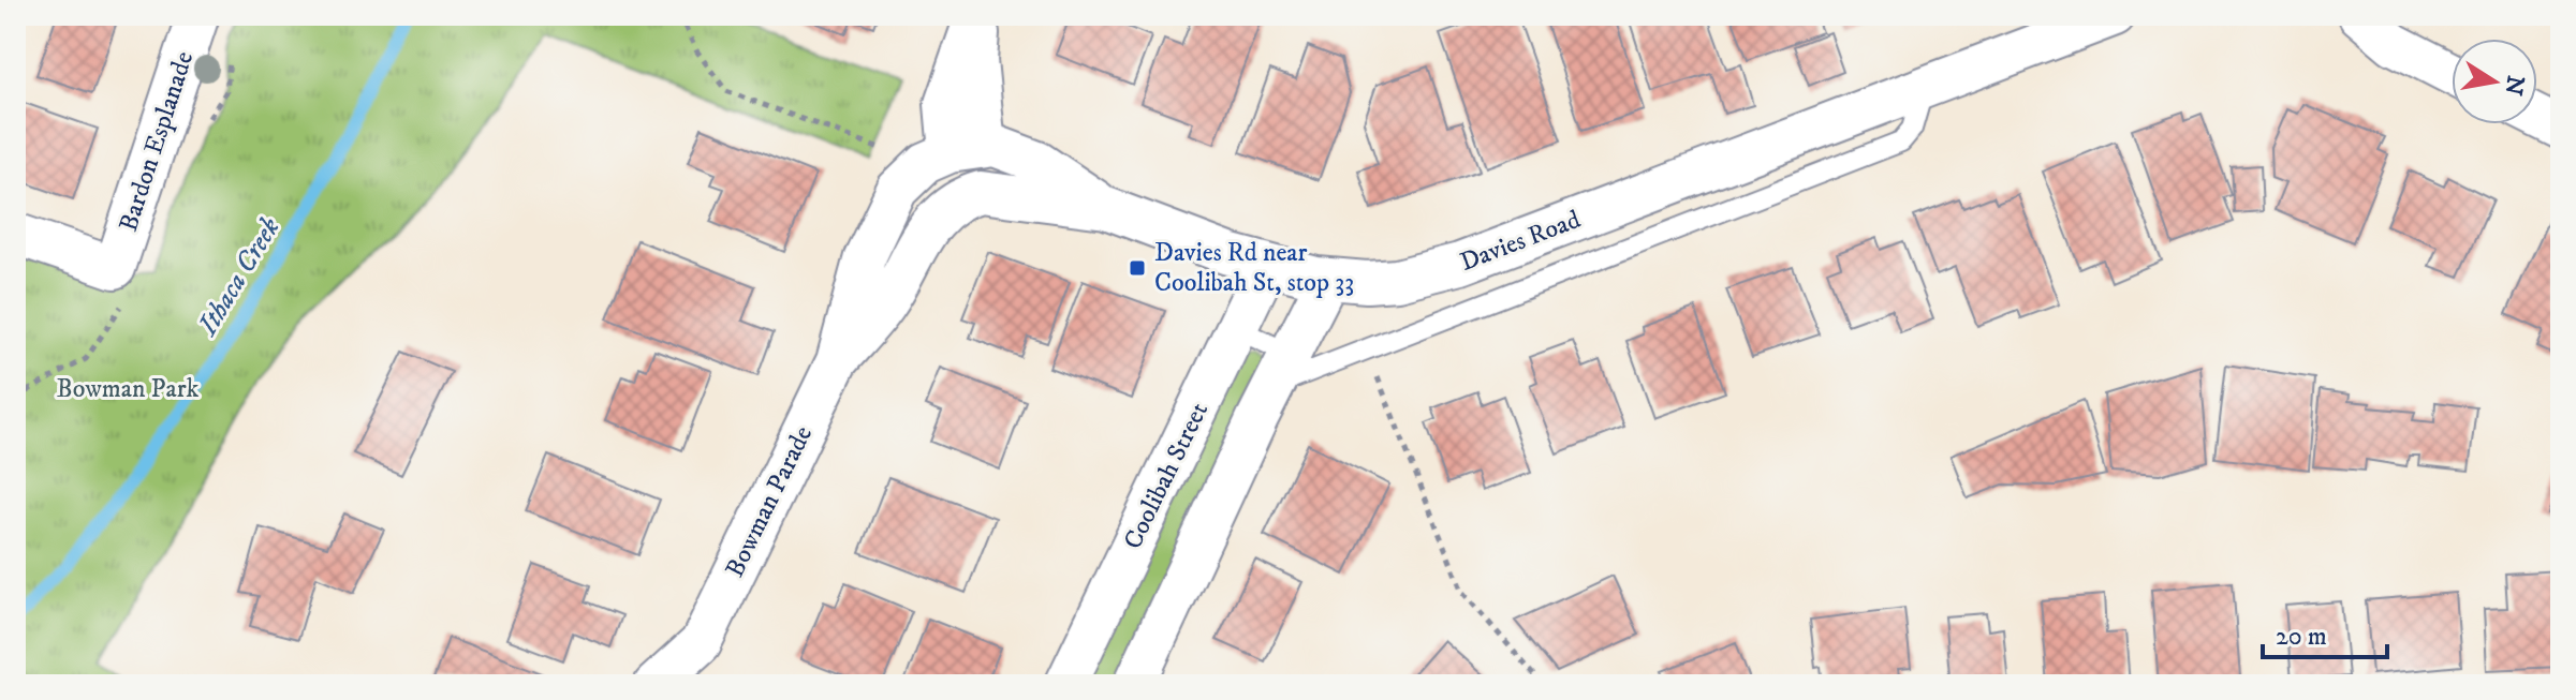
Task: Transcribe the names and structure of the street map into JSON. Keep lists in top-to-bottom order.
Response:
{
  "streets": {
    "street": [
      "Bardon Esplanade",
      "Davies Road",
      "Coolibah Street",
      "Bowman Parade"
    ]
  },
  "crossings": [
    ["Davies Road", "Coolibah Street"],
    ["Davies Road", "Bowman Parade"]
  ],
  "water": ["Ithaca Creek"],
  "parks": ["Bowman Park"],
  "places": {
    "transit": ["Davies Rd near Coolibah St, stop 33"]
  },
  "scale_bar": "20 m",
  "north": "right"
}
